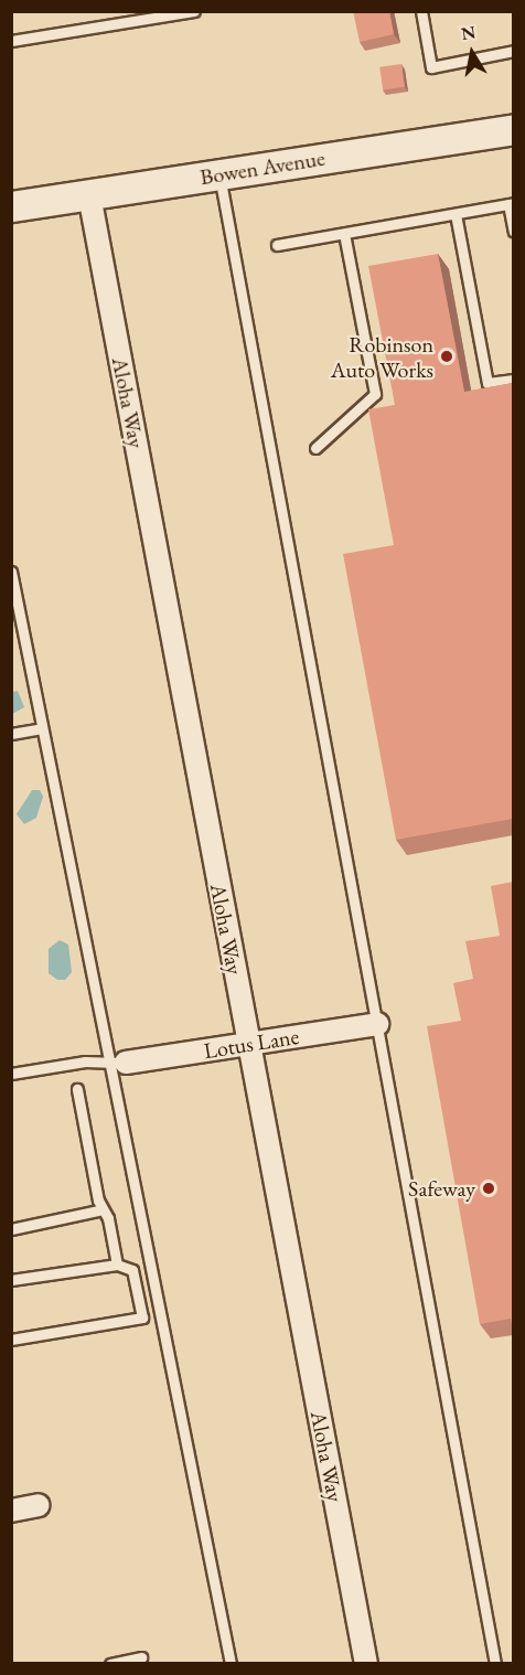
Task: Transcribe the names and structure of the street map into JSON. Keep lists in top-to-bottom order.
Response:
{
  "streets": {
    "street": ["Bowen Avenue", "Aloha Way", "Lotus Lane"]
  },
  "crossings": [
    ["Bowen Avenue", "Aloha Way"],
    ["Aloha Way", "Lotus Lane"]
  ],
  "places": ["Robinson Auto Works", "Safeway"],
  "north": "top"
}
